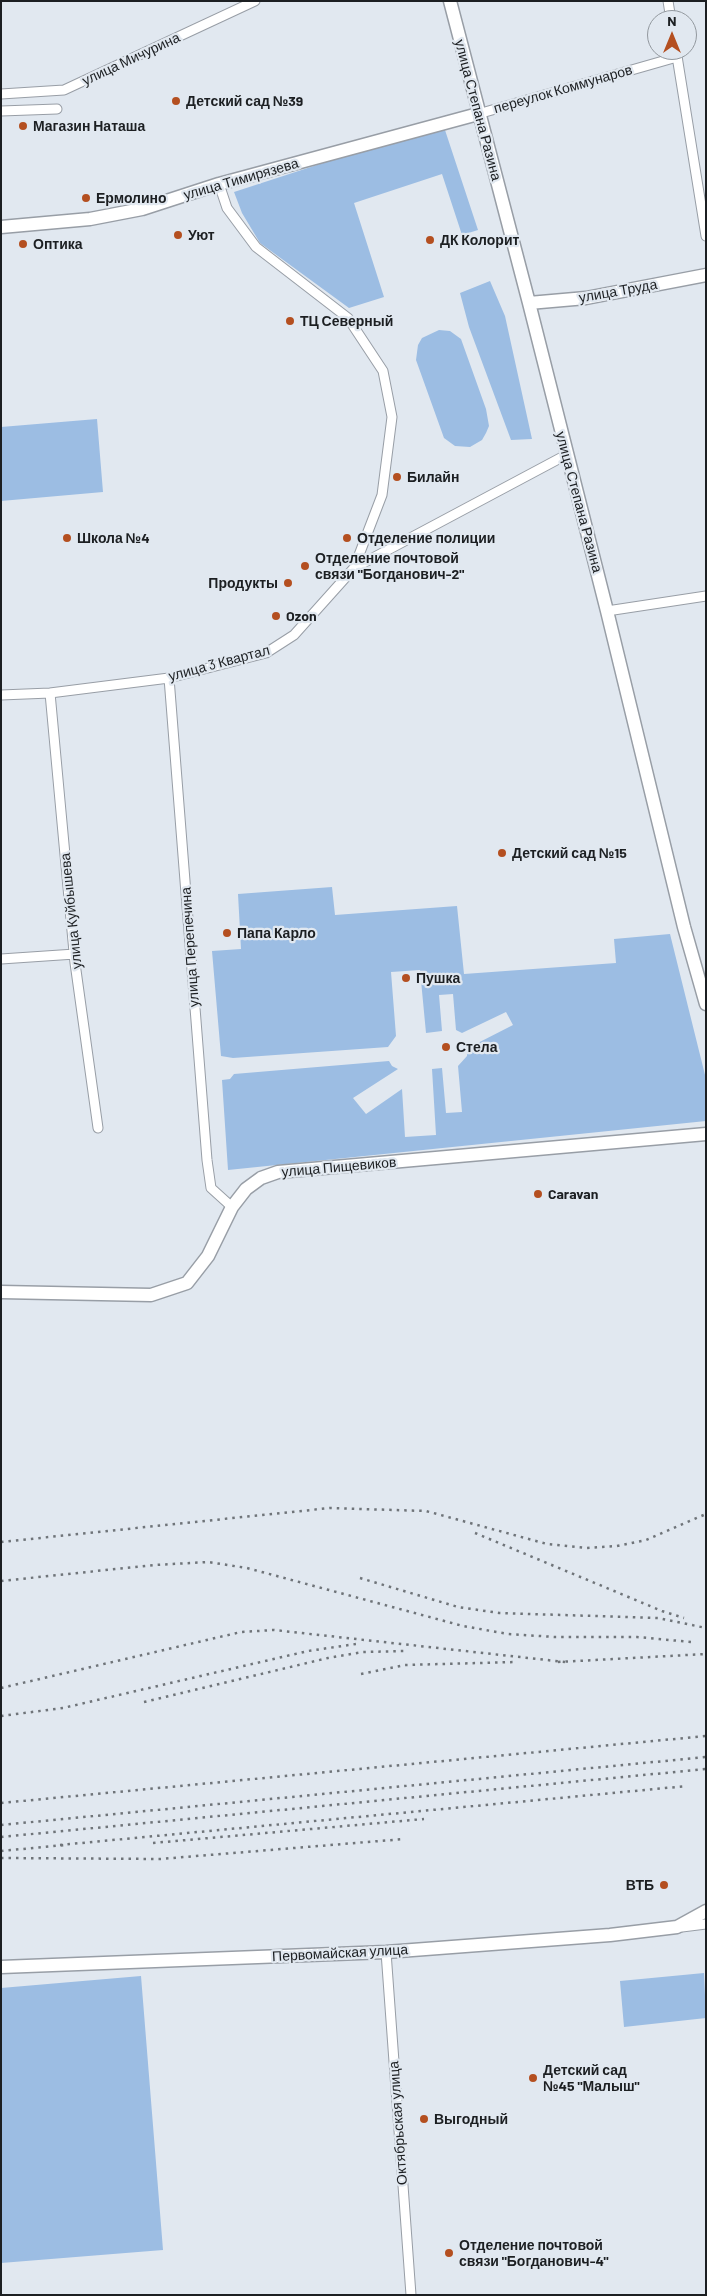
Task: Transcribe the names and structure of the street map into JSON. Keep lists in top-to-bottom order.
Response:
{
  "streets": {
    "main road": [
      "улица Степана Разина",
      "улица Тимирязева",
      "улица Труда",
      "улица Пищевиков",
      "Первомайская улица"
    ],
    "street": [
      "улица Мичурина",
      "переулок Коммунаров",
      "улица 3 Квартал",
      "улица Куйбышева",
      "улица Перепечина",
      "Октябрьская улица"
    ]
  },
  "crossings": [
    ["переулок Коммунаров", "улица Степана Разина"],
    ["переулок Коммунаров", "улица Тимирязева"],
    ["улица Степана Разина", "улица Тимирязева"],
    ["улица Степана Разина", "улица Труда"],
    ["улица 3 Квартал", "улица Куйбышева"],
    ["улица 3 Квартал", "улица Перепечина"],
    ["улица Перепечина", "улица Пищевиков"],
    ["Первомайская улица", "Октябрьская улица"]
  ],
  "places": [
    "Детский сад №39",
    "Магазин Наташа",
    "Ермолино",
    "Уют",
    "ДК Колорит",
    "Оптика",
    "ТЦ Северный",
    "Билайн",
    "Школа №4",
    "Отделение полиции",
    "Отделение почтовой связи \"Богданович-2\"",
    "Продукты",
    "Ozon",
    "Детский сад №15",
    "Папа Карло",
    "Пушка",
    "Стела",
    "Caravan",
    "ВТБ",
    "Детский сад №45 \"Малыш\"",
    "Выгодный",
    "Отделение почтовой связи \"Богданович-4\""
  ],
  "north": "top"
}
